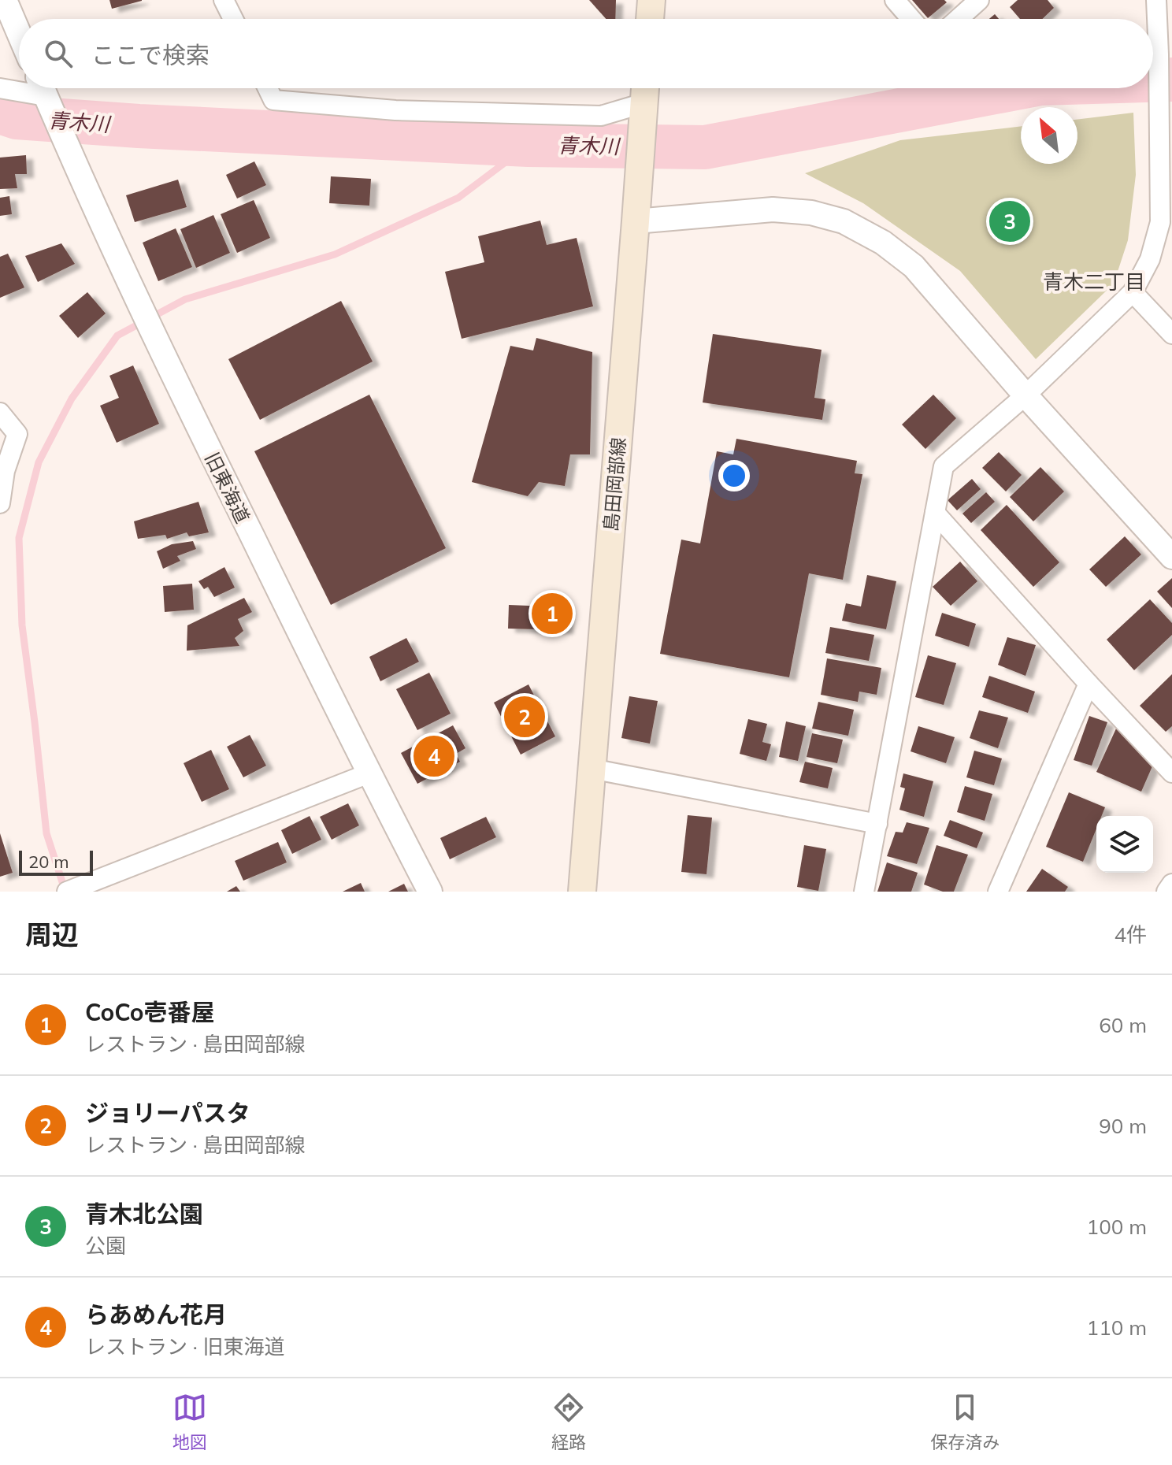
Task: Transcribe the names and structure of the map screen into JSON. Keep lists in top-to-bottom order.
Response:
{
  "streets": {
    "main road": ["島田岡部線"],
    "street": ["旧東海道"]
  },
  "districts": ["青木二丁目"],
  "water": ["青木川"],
  "scale_bar": "20 m",
  "north": "top left",
  "page": {
    "search": "ここで検索",
    "pins": [
      "3",
      "1",
      "2",
      "4"
    ],
    "scale": "20 m",
    "heading": ["周辺", "4件"],
    "list": [
      {
        "mark": "1",
        "name": "CoCo壱番屋",
        "note": "レストラン · 島田岡部線",
        "value": "60 m"
      },
      {
        "mark": "2",
        "name": "ジョリーパスタ",
        "note": "レストラン · 島田岡部線",
        "value": "90 m"
      },
      {
        "mark": "3",
        "name": "青木北公園",
        "note": "公園",
        "value": "100 m"
      },
      {
        "mark": "4",
        "name": "らあめん花月",
        "note": "レストラン · 旧東海道",
        "value": "110 m"
      }
    ],
    "nav": ["地図", "経路", "保存済み"]
  }
}
